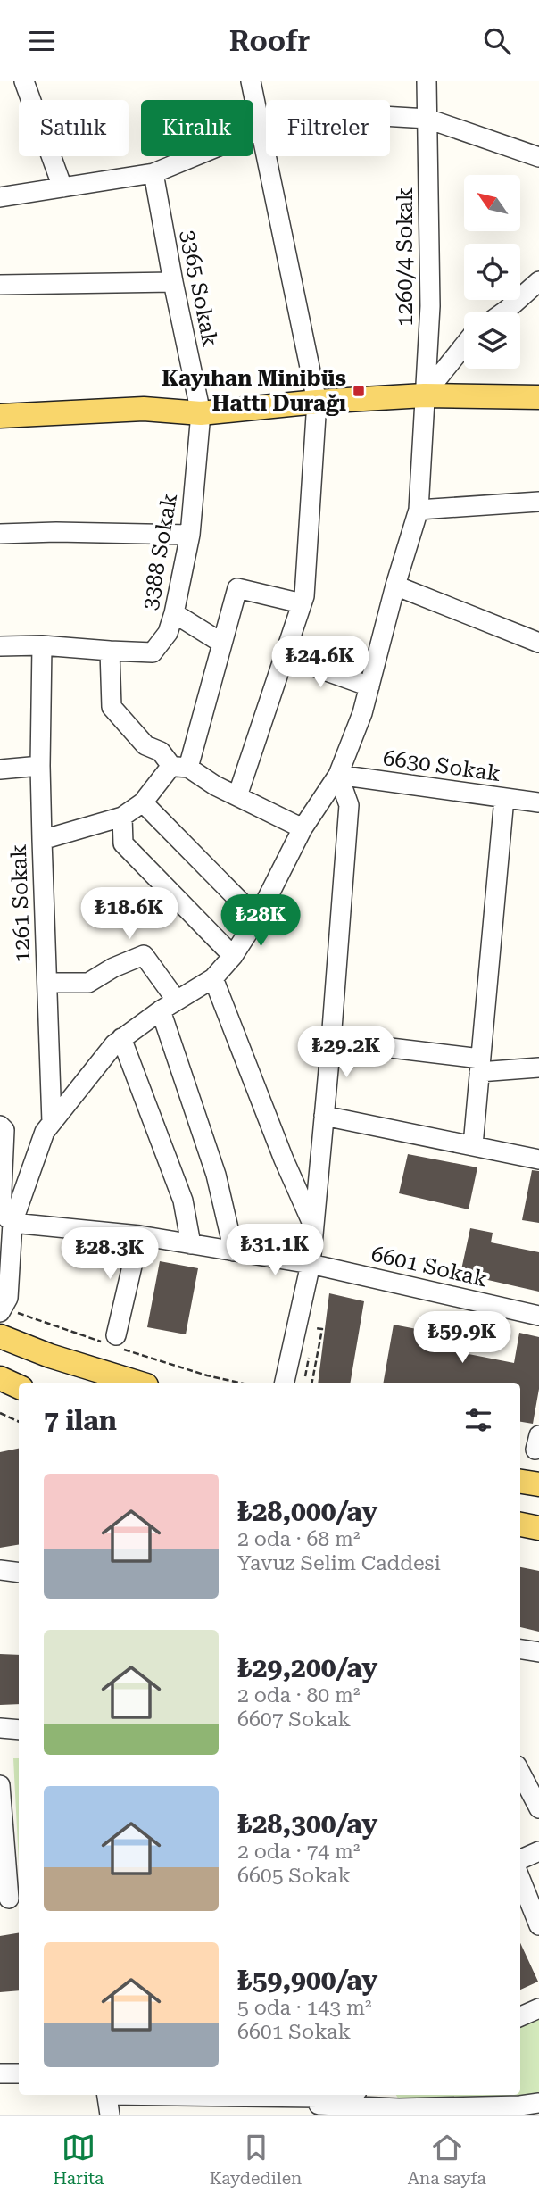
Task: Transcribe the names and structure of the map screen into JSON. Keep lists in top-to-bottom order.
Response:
{
  "streets": {
    "street": [
      "1260/4 Sokak",
      "3365 Sokak",
      "3388 Sokak",
      "6630 Sokak",
      "1261 Sokak",
      "6601 Sokak"
    ]
  },
  "crossings": [
    ["1260/4 Sokak", "6630 Sokak"],
    ["1260/4 Sokak", "1261 Sokak"],
    ["3365 Sokak", "3388 Sokak"]
  ],
  "places": {
    "transit": ["Kayıhan Minibüs Hattı Durağı"]
  },
  "north": "top left",
  "page": {
    "header": "Roofr",
    "chip": ["Satılık", "Kiralık", "Filtreler"],
    "price": [
      "₺24.6K",
      "₺18.6K",
      "₺28K",
      "₺29.2K",
      "₺31.1K",
      "₺28.3K",
      "₺59.9K"
    ],
    "heading": "7 ilan",
    "list": [
      {
        "name": "₺28,000/ay",
        "note": "2 oda · 68 m² · Yavuz Selim Caddesi"
      },
      {
        "name": "₺29,200/ay",
        "note": "2 oda · 80 m² · 6607 Sokak"
      },
      {
        "name": "₺28,300/ay",
        "note": "2 oda · 74 m² · 6605 Sokak"
      },
      {
        "name": "₺59,900/ay",
        "note": "5 oda · 143 m² · 6601 Sokak"
      }
    ],
    "tabs": ["Harita", "Kaydedilen", "Ana sayfa"]
  }
}
